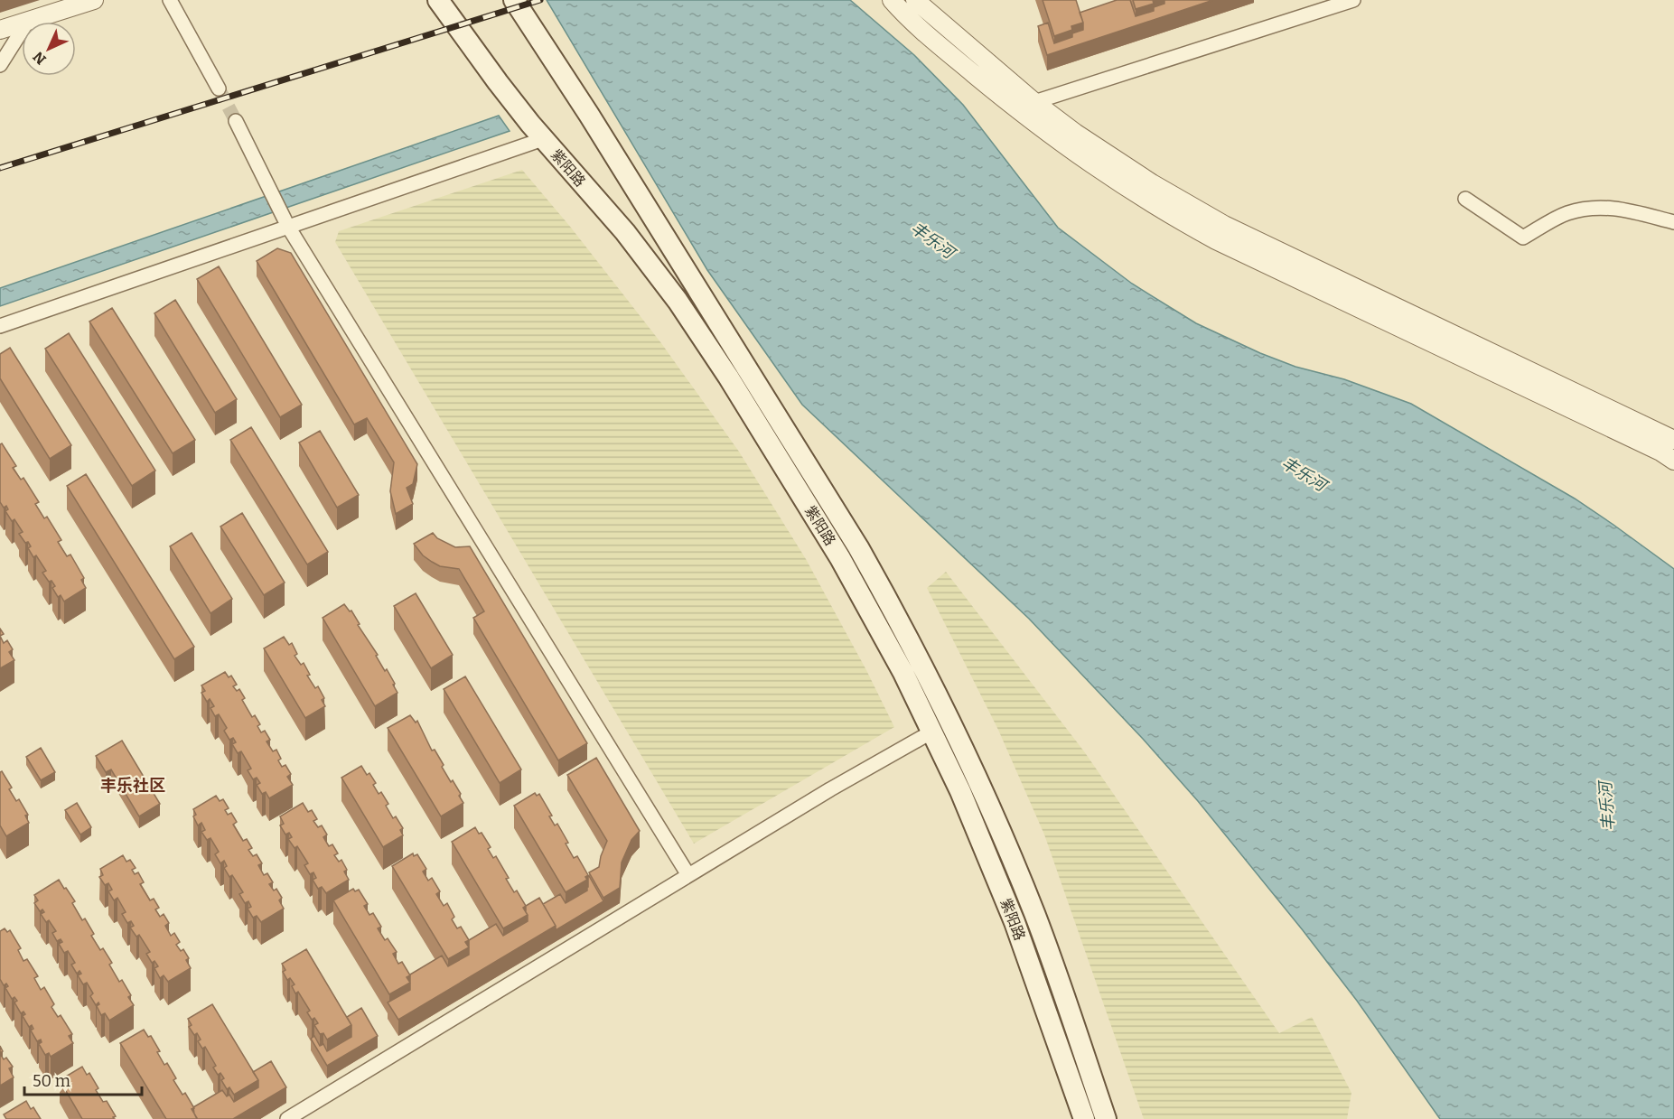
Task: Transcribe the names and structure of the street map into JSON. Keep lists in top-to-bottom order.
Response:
{
  "streets": {
    "main road": ["紫阳路"]
  },
  "districts": ["丰乐社区"],
  "water": ["丰乐河"],
  "scale_bar": "50 m",
  "north": "bottom left"
}
